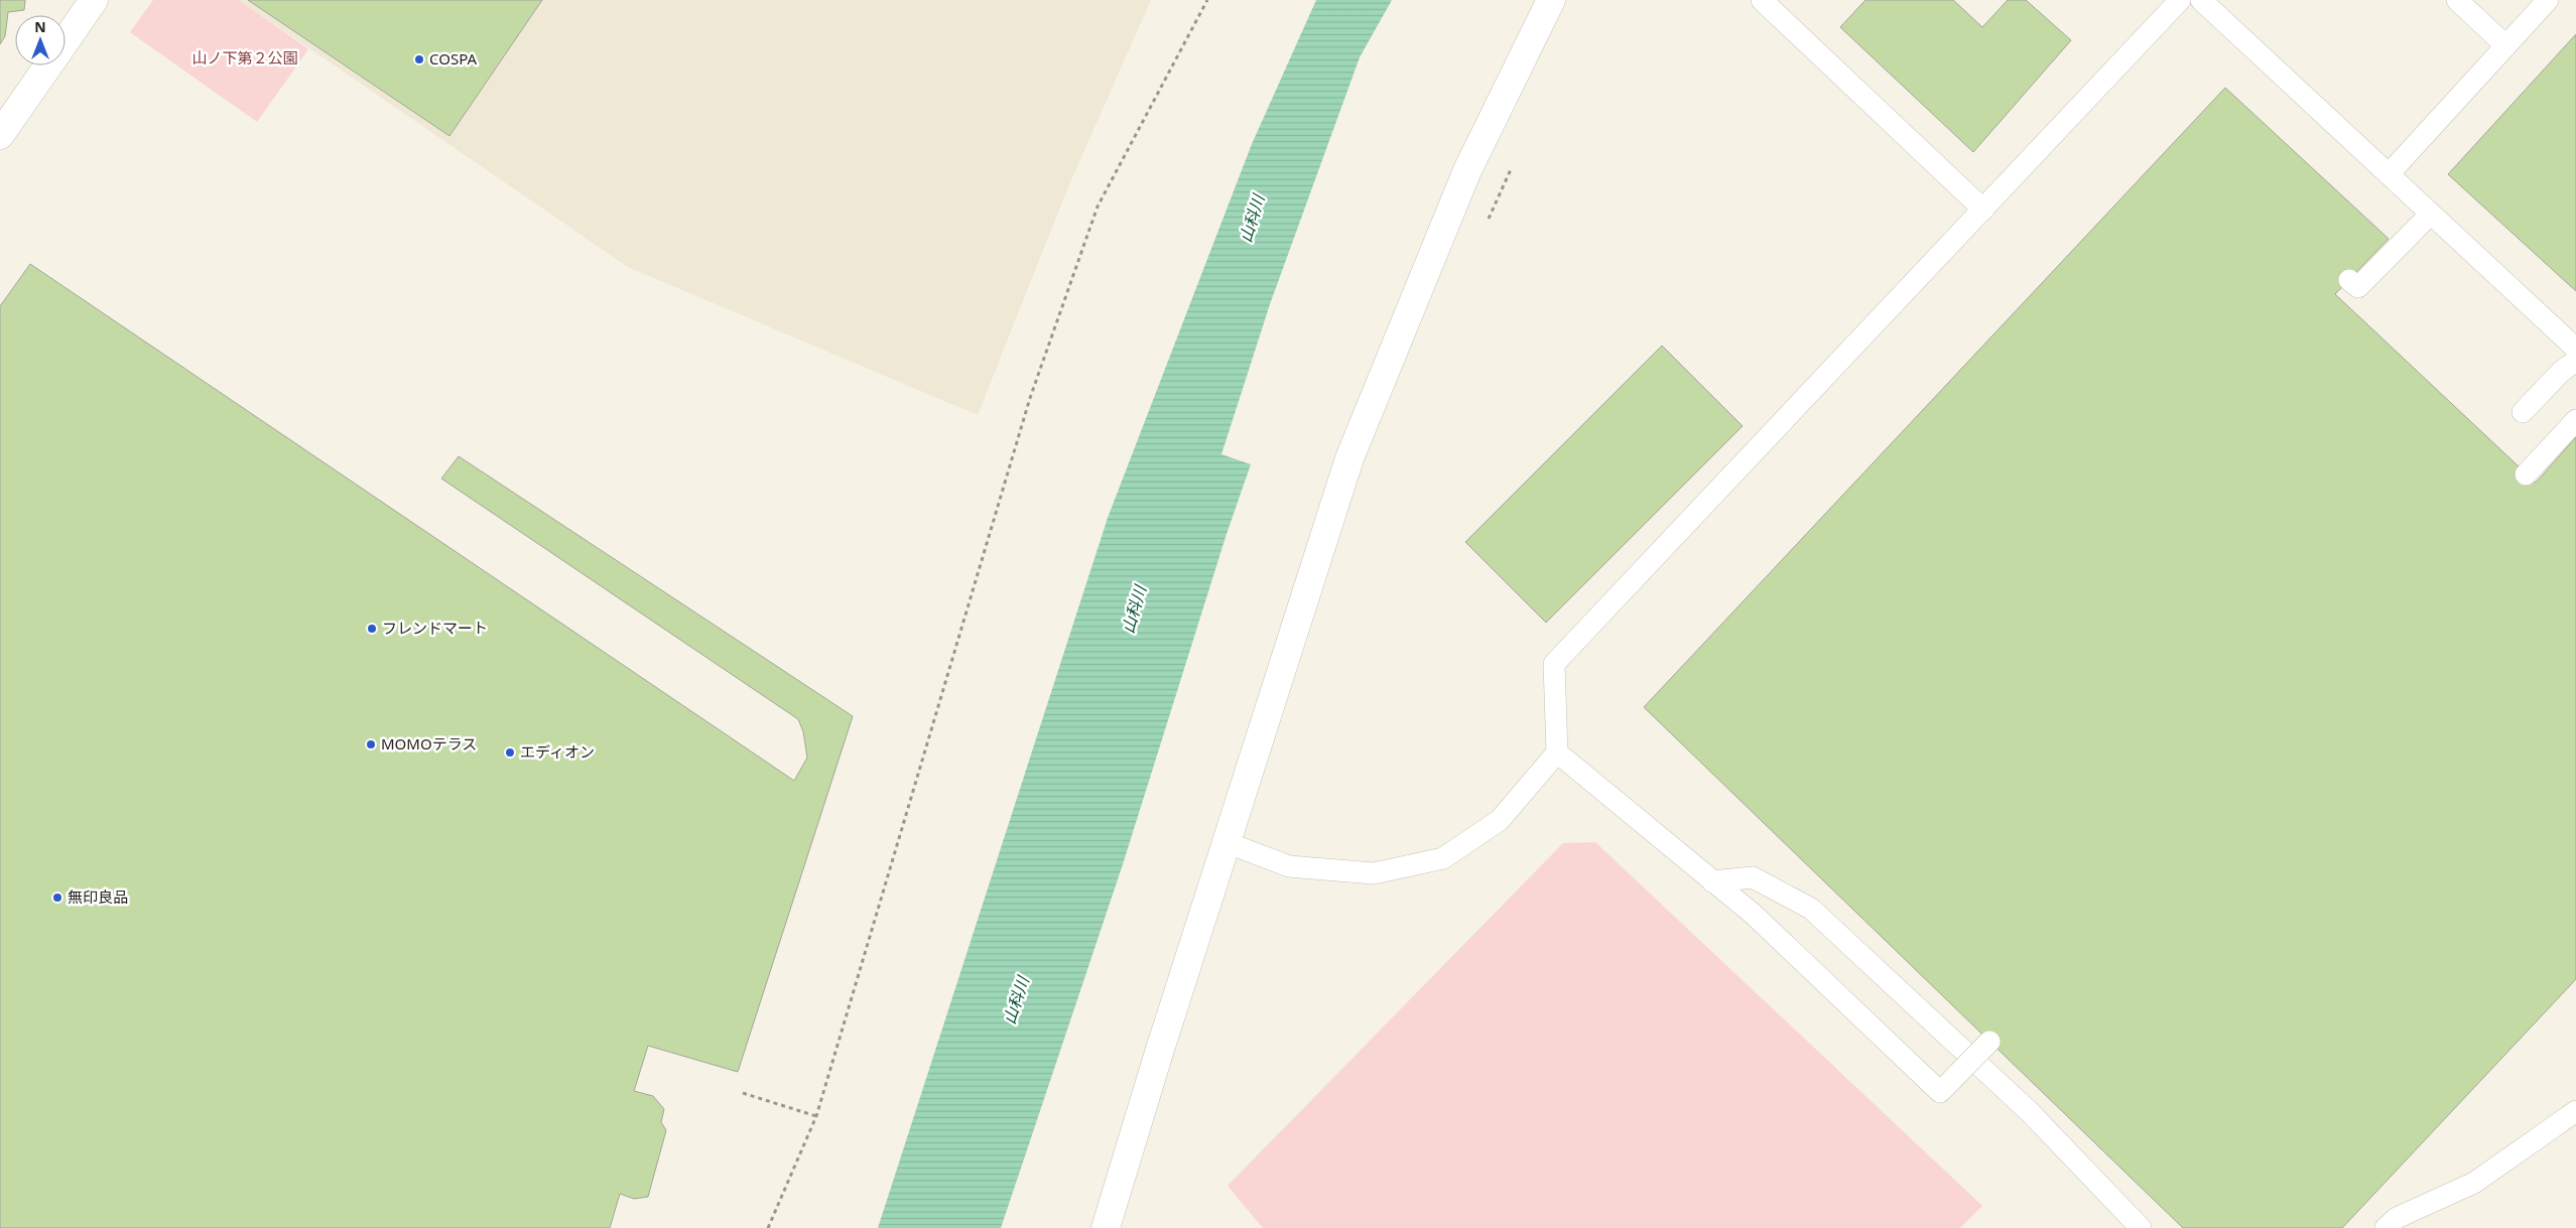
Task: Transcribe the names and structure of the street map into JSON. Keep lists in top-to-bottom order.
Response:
{
  "water": ["山科川"],
  "parks": ["山ノ下第２公園"],
  "places": [
    "COSPA",
    "フレンドマート",
    "MOMOテラス",
    "エディオン",
    "無印良品"
  ],
  "north": "top"
}
